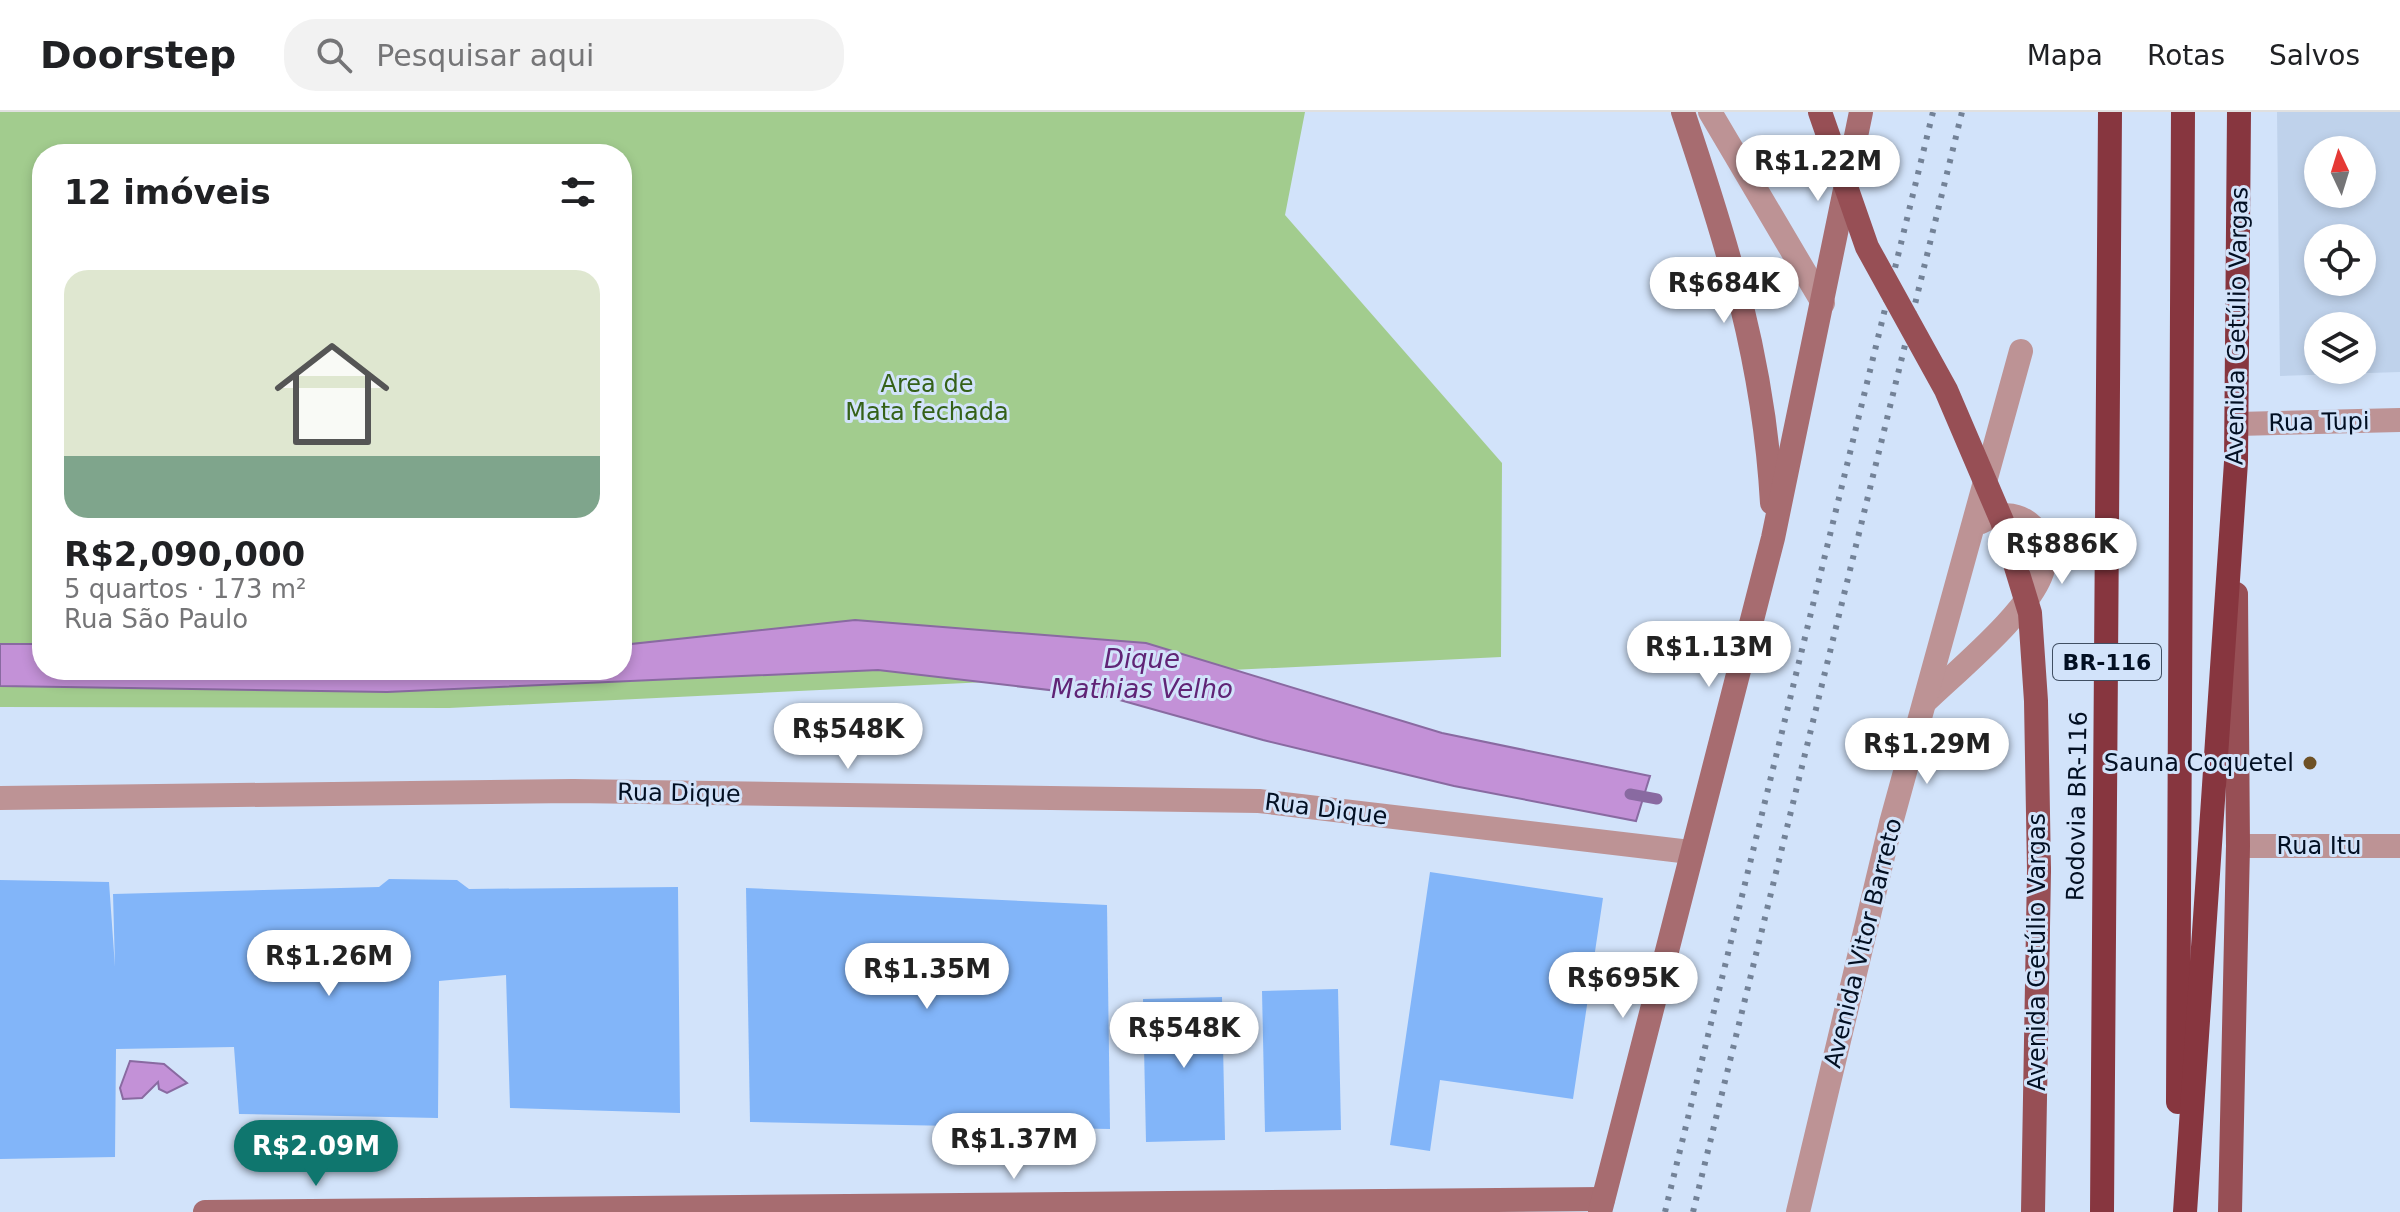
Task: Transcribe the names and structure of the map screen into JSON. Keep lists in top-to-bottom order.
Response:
{
  "streets": {
    "highway": ["Avenida Getúlio Vargas", "BR-116", "Rodovia BR-116"],
    "street": [
      "Rua Tupi",
      "Rua Dique",
      "Rua Itu",
      "Avenida Vitor Barreto"
    ]
  },
  "crossings": [
    ["Avenida Getúlio Vargas", "Rua Tupi"],
    ["Avenida Getúlio Vargas", "Rua Itu"]
  ],
  "water": ["Dique Mathias Velho"],
  "parks": ["Area de Mata fechada"],
  "places": ["Sauna Coquetel"],
  "north": "top",
  "page": {
    "header": "Doorstep",
    "search": "Pesquisar aqui",
    "nav": ["Mapa", "Rotas", "Salvos"],
    "price": [
      "R$1.22M",
      "R$684K",
      "R$886K",
      "R$1.13M",
      "R$548K",
      "R$1.29M",
      "R$1.26M",
      "R$1.35M",
      "R$695K",
      "R$548K",
      "R$1.37M",
      "R$2.09M"
    ],
    "heading": "12 imóveis",
    "list": [
      {
        "name": "R$2,090,000",
        "note": "5 quartos · 173 m² · Rua São Paulo"
      }
    ]
  }
}
